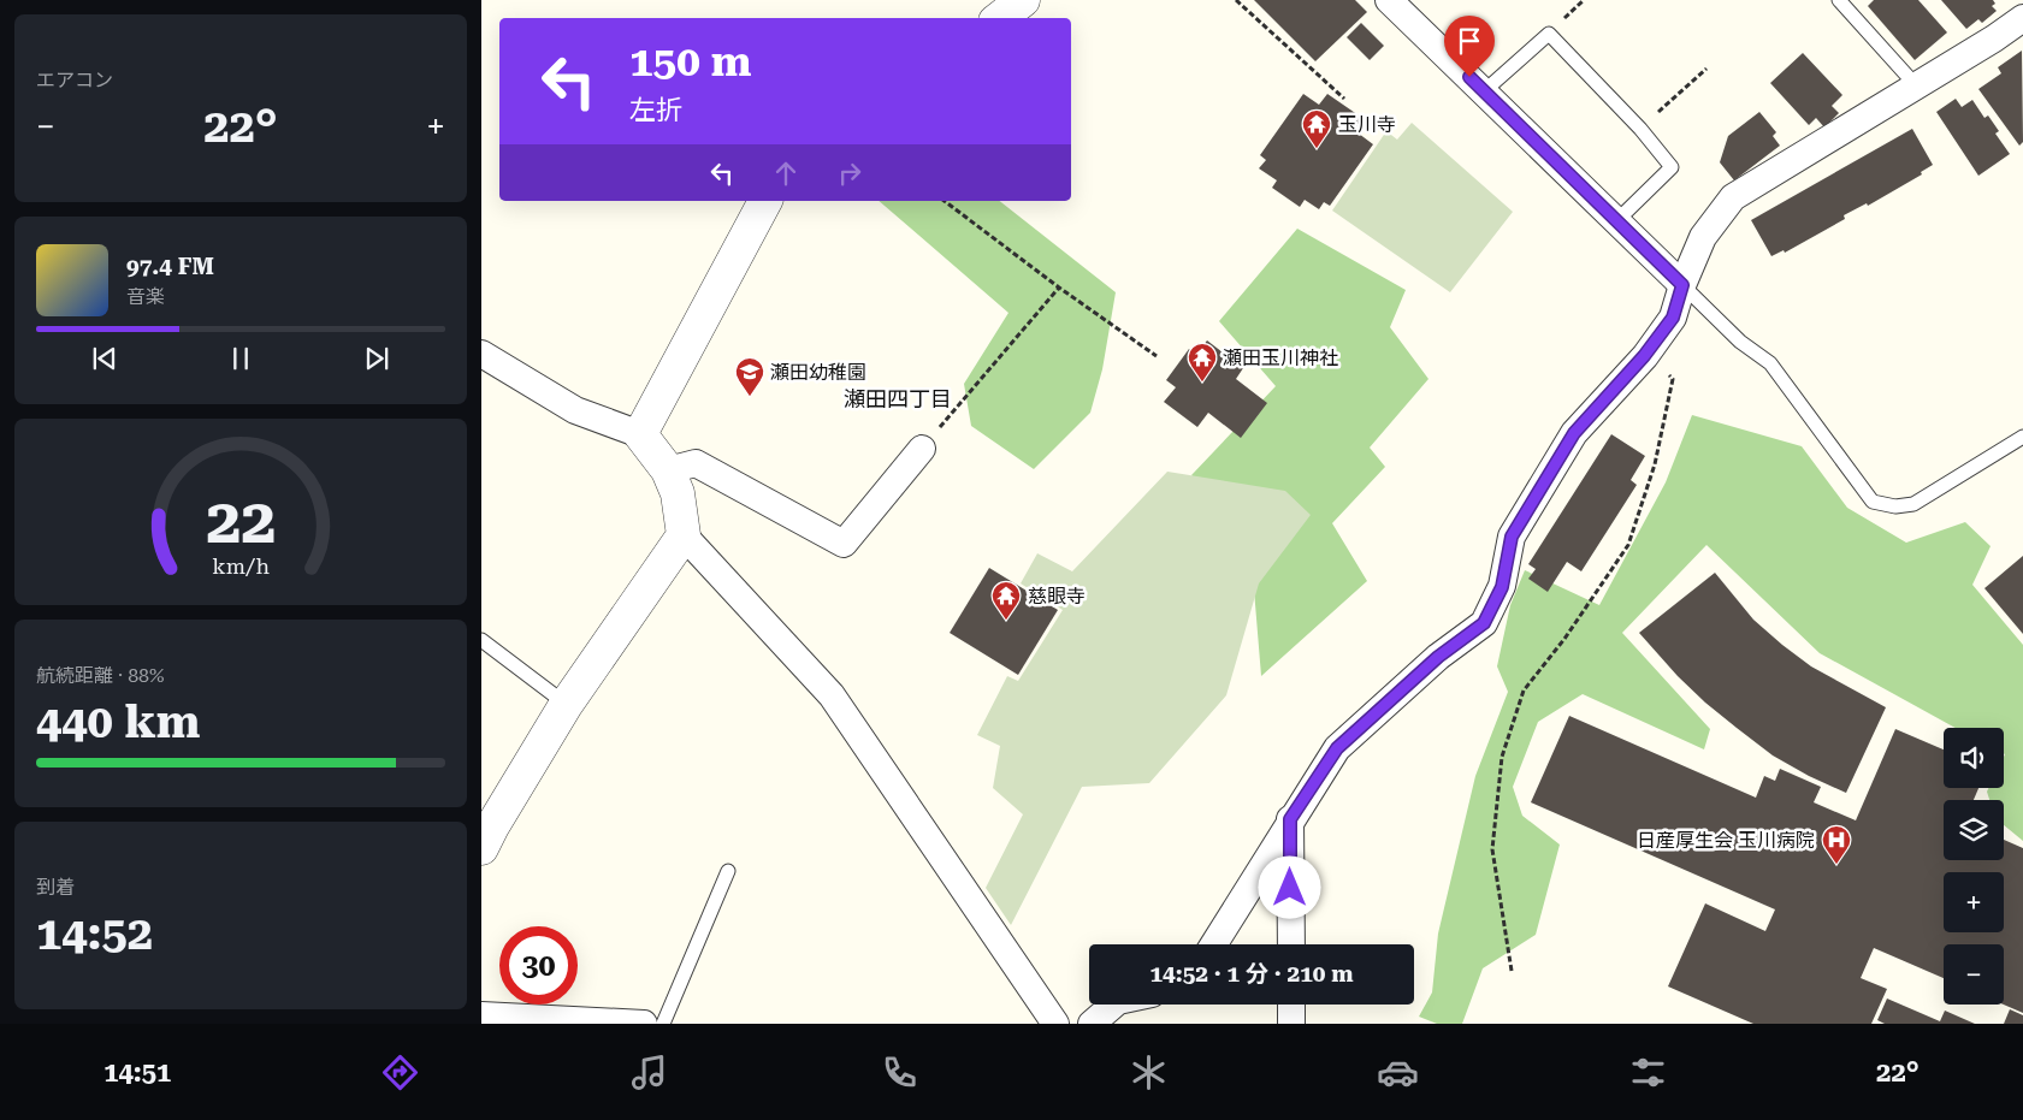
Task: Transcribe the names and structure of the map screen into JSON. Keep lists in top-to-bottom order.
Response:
{
  "districts": ["瀬田四丁目"],
  "places": {
    "temple": ["玉川寺", "瀬田玉川神社", "慈眼寺"],
    "school or university": ["瀬田幼稚園"],
    "hospital": ["日産厚生会 玉川病院"]
  },
  "page": {
    "tile": [
      "エアコン",
      ["航続距離 · 88%", "440 km"],
      ["到着", "14:52"]
    ],
    "turn": ["150 m", "左折"],
    "heat": ["−", "22°", "+"],
    "song": ["97.4 FM", "音楽"],
    "map_buttons": ["+", "−"],
    "limit": "30",
    "trip": "14:52 · 1 分 · 210 m",
    "tabs": ["14:51", "22°"],
    "gauge": ["22", "km/h"]
  }
}
